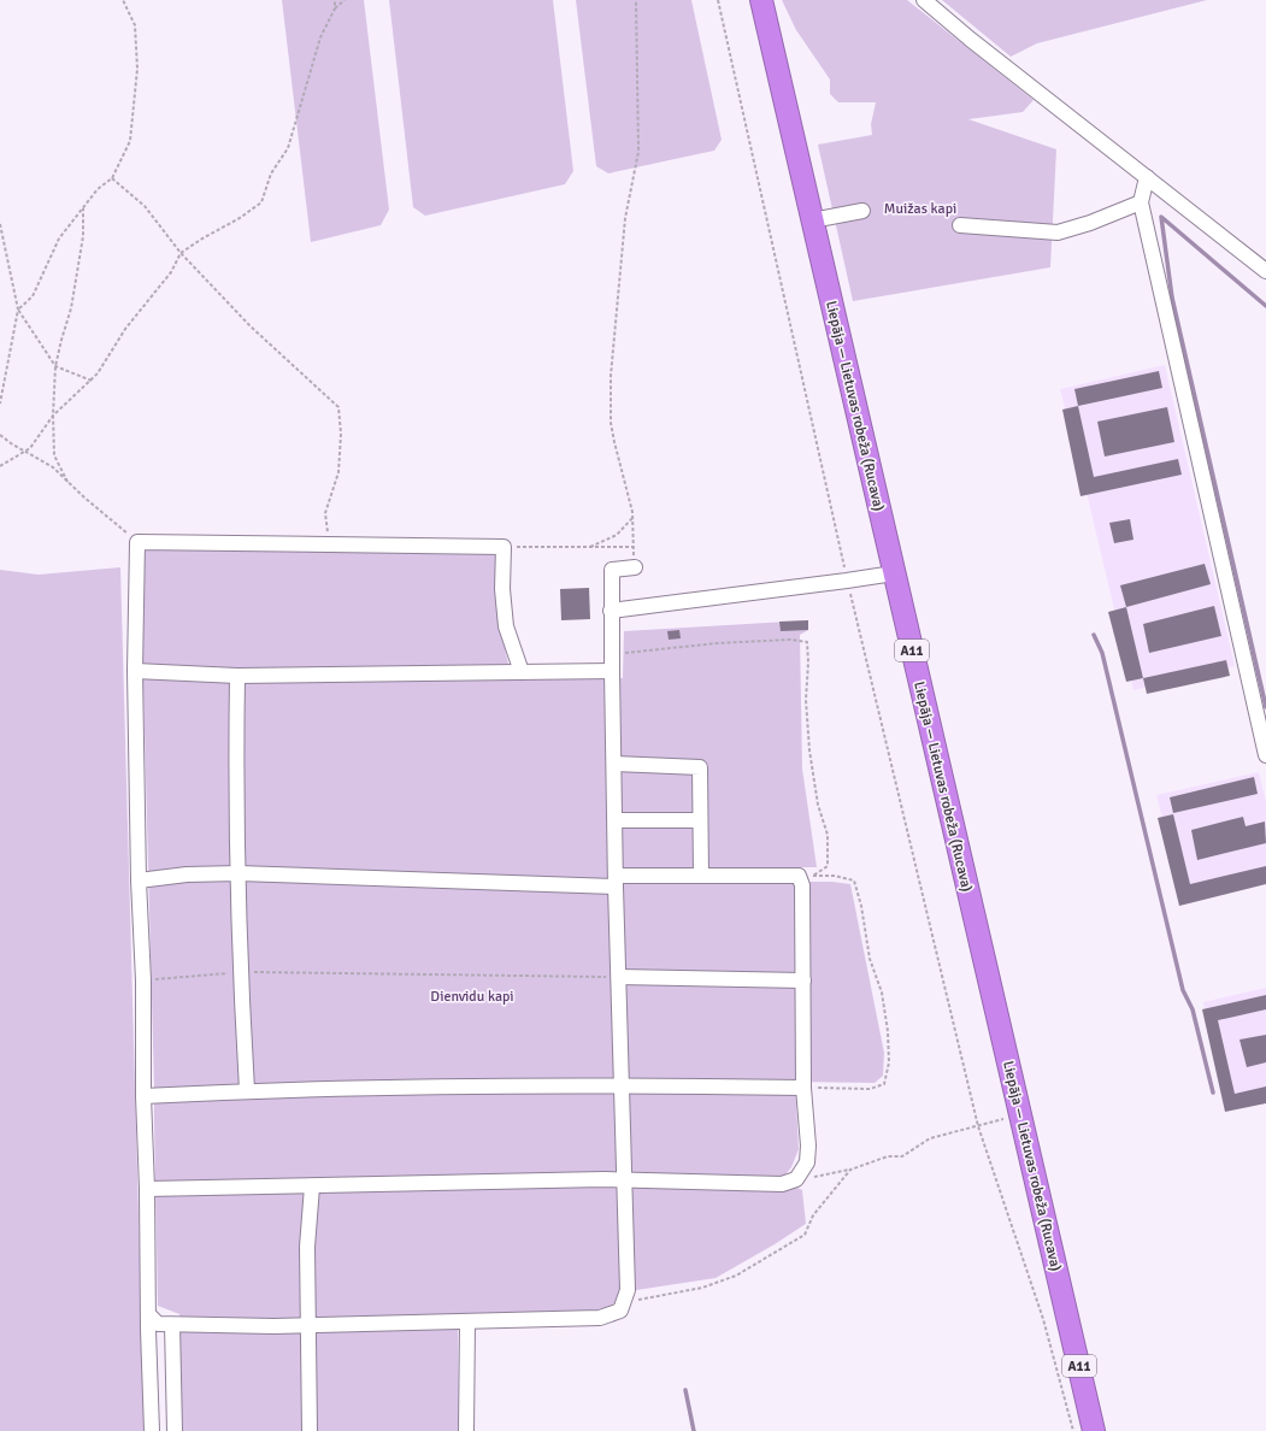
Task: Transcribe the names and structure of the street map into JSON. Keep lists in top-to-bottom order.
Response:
{
  "streets": {
    "highway": ["Liepāja — Lietuvas robeža (Rucava)", "A11"]
  },
  "parks": ["Muižas kapi", "Dienvidu kapi"]
}
